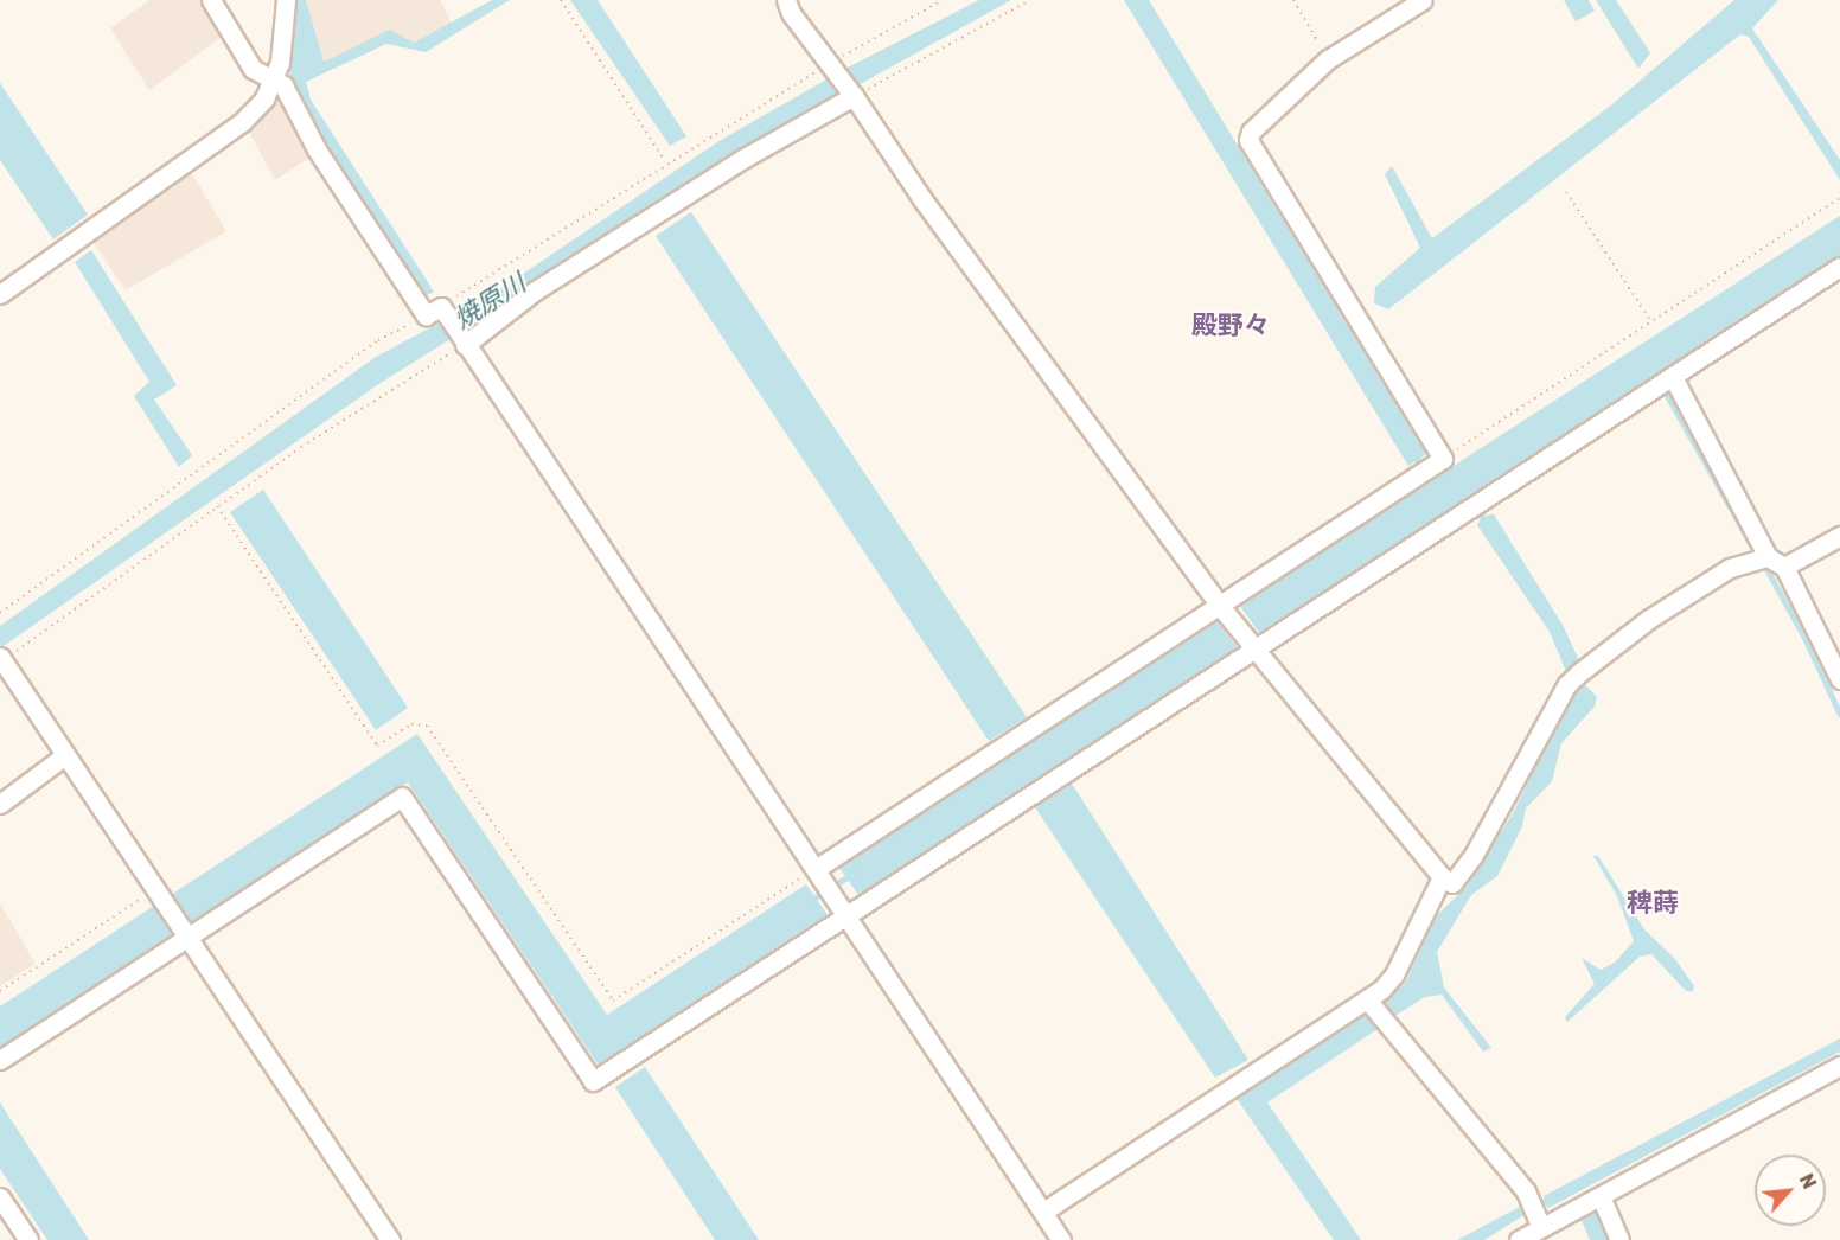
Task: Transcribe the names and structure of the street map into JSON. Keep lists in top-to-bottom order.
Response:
{
  "districts": ["殿野々", "稗蒔"],
  "water": ["焼原川"],
  "north": "top right"
}
